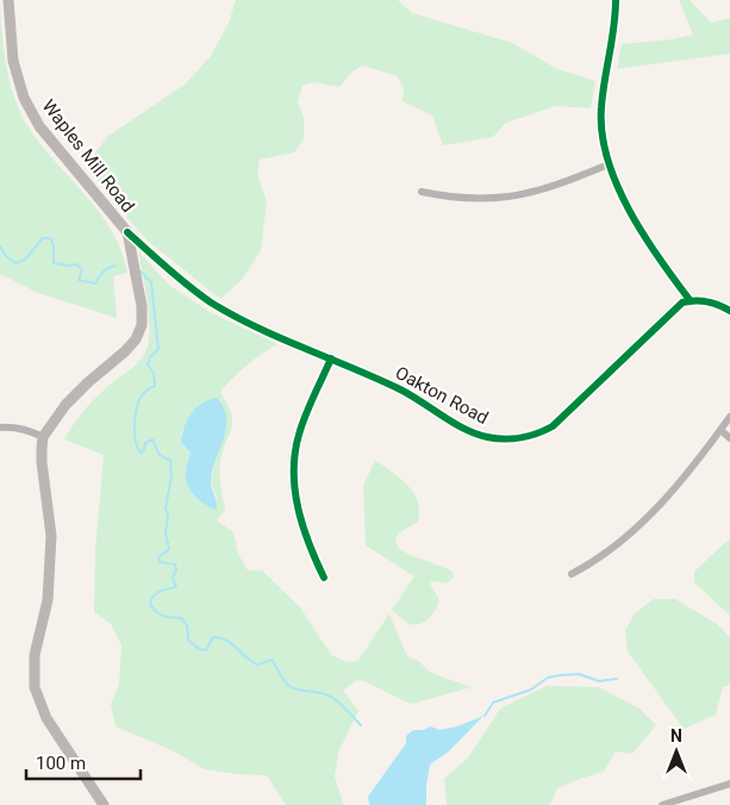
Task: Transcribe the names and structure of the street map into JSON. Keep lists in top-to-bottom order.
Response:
{
  "streets": {
    "main road": ["Waples Mill Road"],
    "street": ["Oakton Road"]
  },
  "crossings": [
    ["Waples Mill Road", "Oakton Road"]
  ],
  "scale_bar": "100 m",
  "north": "top"
}
